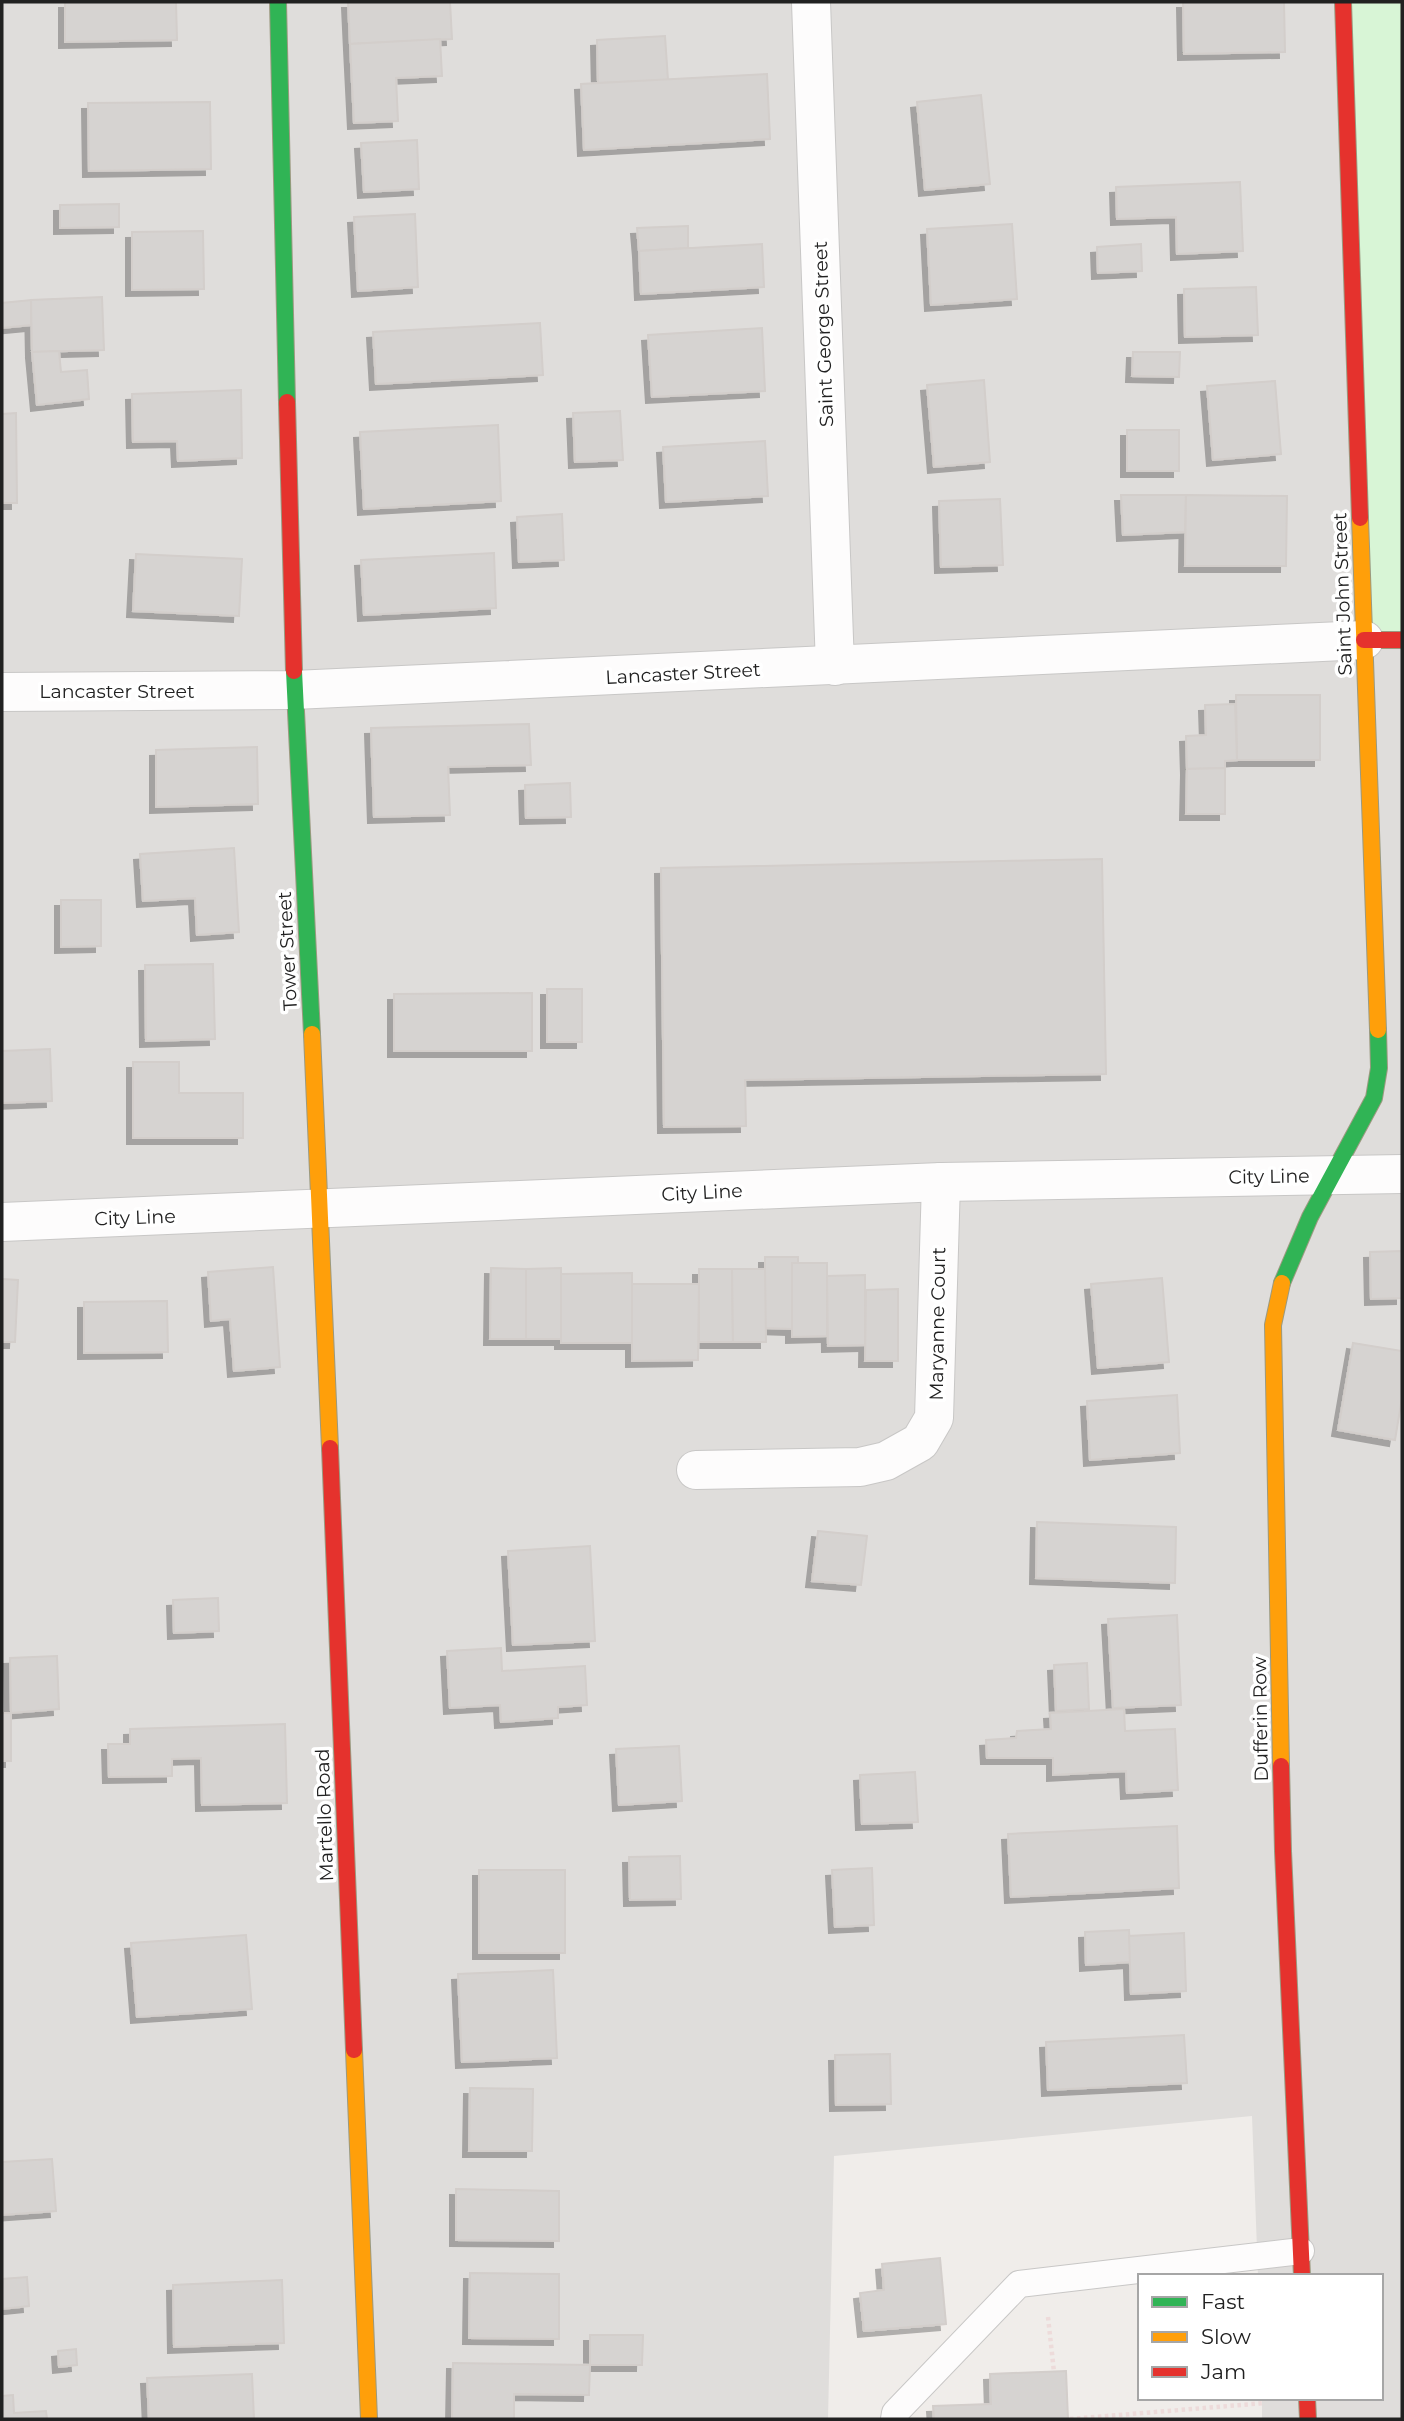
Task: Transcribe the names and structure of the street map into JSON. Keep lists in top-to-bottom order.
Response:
{
  "streets": {
    "street": [
      "Saint George Street",
      "Saint John Street",
      "Lancaster Street",
      "Tower Street",
      "City Line",
      "Maryanne Court",
      "Dufferin Row",
      "Martello Road"
    ]
  },
  "crossings": [
    ["Saint George Street", "Lancaster Street"],
    ["Saint John Street", "Lancaster Street"],
    ["Saint John Street", "City Line"],
    ["Saint John Street", "Dufferin Row"],
    ["Lancaster Street", "Tower Street"],
    ["Tower Street", "City Line"],
    ["Tower Street", "Martello Road"],
    ["City Line", "Maryanne Court"],
    ["City Line", "Dufferin Row"],
    ["City Line", "Martello Road"]
  ],
  "legend": ["Fast", "Slow", "Jam"]
}
